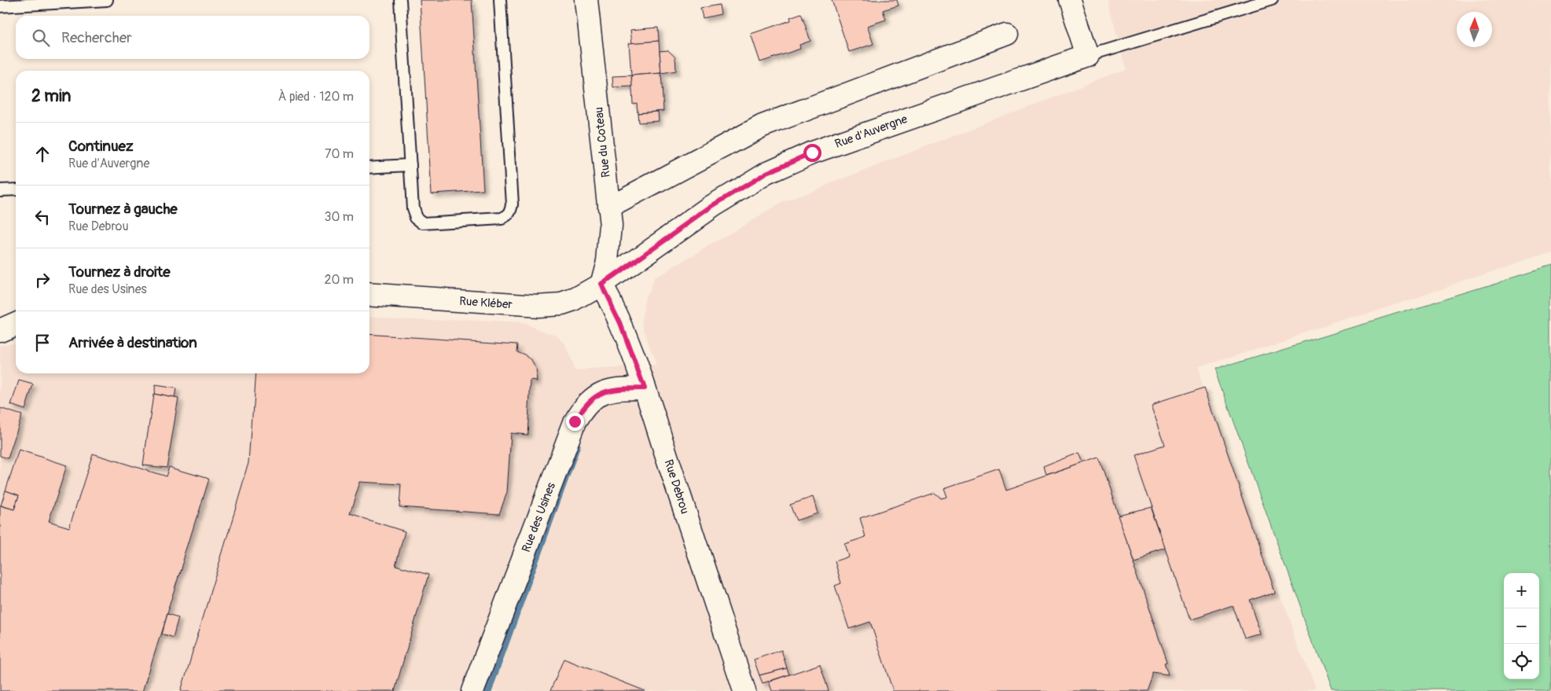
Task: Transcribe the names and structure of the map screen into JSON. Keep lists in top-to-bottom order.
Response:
{
  "streets": {
    "street": [
      "Rue d'Auvergne",
      "Rue du Coteau",
      "Rue Kléber",
      "Rue Debrou",
      "Rue des Usines"
    ]
  },
  "crossings": [
    ["Rue d'Auvergne", "Rue du Coteau"],
    ["Rue d'Auvergne", "Rue Kléber"],
    ["Rue d'Auvergne", "Rue Debrou"],
    ["Rue du Coteau", "Rue Kléber"],
    ["Rue du Coteau", "Rue Debrou"],
    ["Rue Kléber", "Rue Debrou"],
    ["Rue Debrou", "Rue des Usines"]
  ],
  "north": "top",
  "page": {
    "search": "Rechercher",
    "heading": ["2 min", "À pied · 120 m"],
    "list": [
      ["Continuez", "Rue d'Auvergne", "70 m"],
      ["Tournez à gauche", "Rue Debrou", "30 m"],
      ["Tournez à droite", "Rue des Usines", "20 m"],
      "Arrivée à destination"
    ],
    "map_buttons": ["+", "−"]
  }
}
